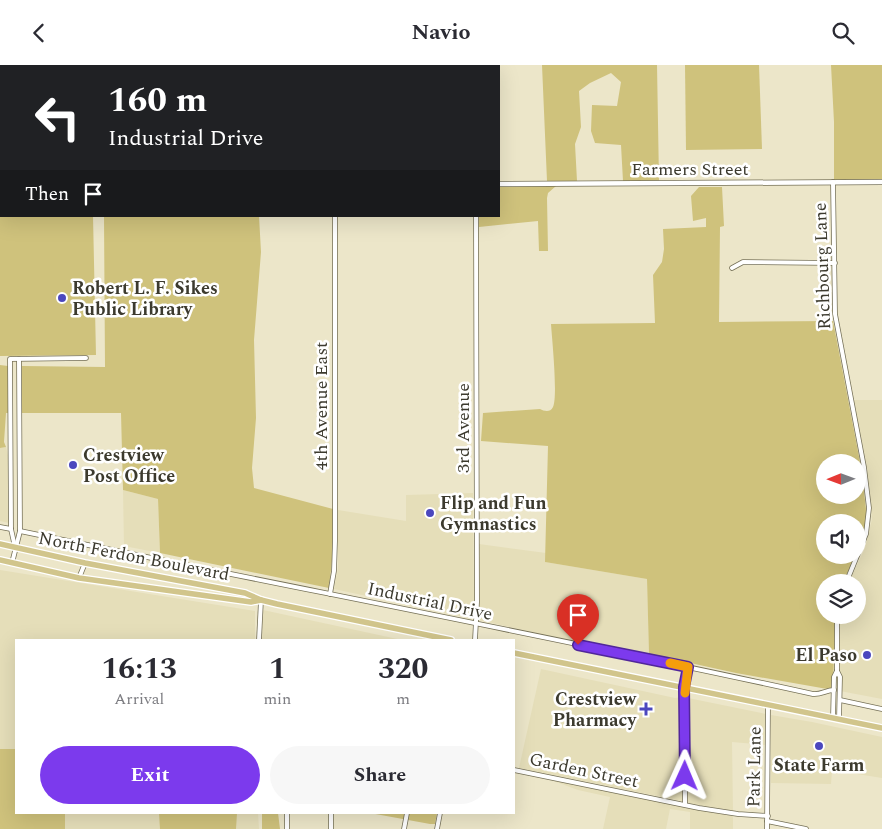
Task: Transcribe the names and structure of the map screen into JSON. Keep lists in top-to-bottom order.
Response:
{
  "streets": {
    "main road": ["North Ferdon Boulevard"],
    "street": [
      "Farmers Street",
      "Richbourg Lane",
      "4th Avenue East",
      "3rd Avenue",
      "Industrial Drive",
      "Park Lane",
      "Garden Street"
    ]
  },
  "crossings": [
    ["Farmers Street", "Richbourg Lane"],
    ["4th Avenue East", "Industrial Drive"],
    ["3rd Avenue", "Industrial Drive"],
    ["Park Lane", "Garden Street"]
  ],
  "places": {
    "other": [
      "Robert L. F. Sikes Public Library",
      "Crestview Post Office",
      "Flip and Fun Gymnastics",
      "El Paso",
      "State Farm"
    ],
    "health": ["Crestview Pharmacy"]
  },
  "north": "left",
  "page": {
    "header": "Navio",
    "turn": ["160 m", "Industrial Drive"],
    "then": "Then",
    "eta": [
      "16:13",
      "Arrival",
      "1",
      "min",
      "320",
      "m"
    ],
    "buttons": ["Exit", "Share"]
  }
}
